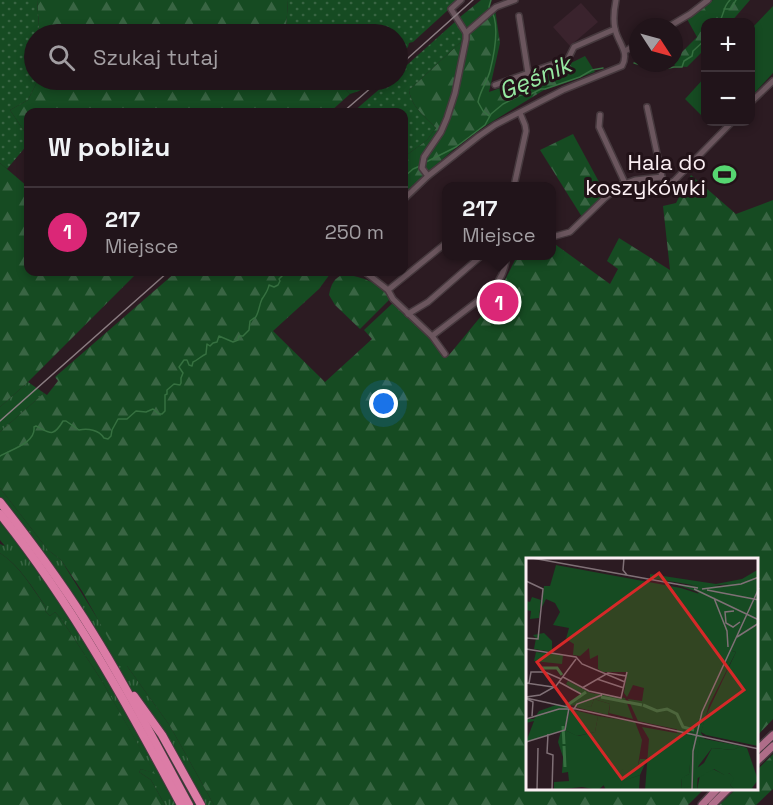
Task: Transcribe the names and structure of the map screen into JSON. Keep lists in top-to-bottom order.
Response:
{
  "water": ["Gęśnik"],
  "places": {
    "sports": ["Hala do koszykówki"]
  },
  "north": "bottom right",
  "page": {
    "map_buttons": ["+", "−"],
    "search": "Szukaj tutaj",
    "heading": "W pobliżu",
    "popup": ["217", "Miejsce"],
    "list": [
      {
        "mark": "1",
        "name": "217",
        "note": "Miejsce",
        "value": "250 m"
      }
    ],
    "pins": "1"
  }
}
